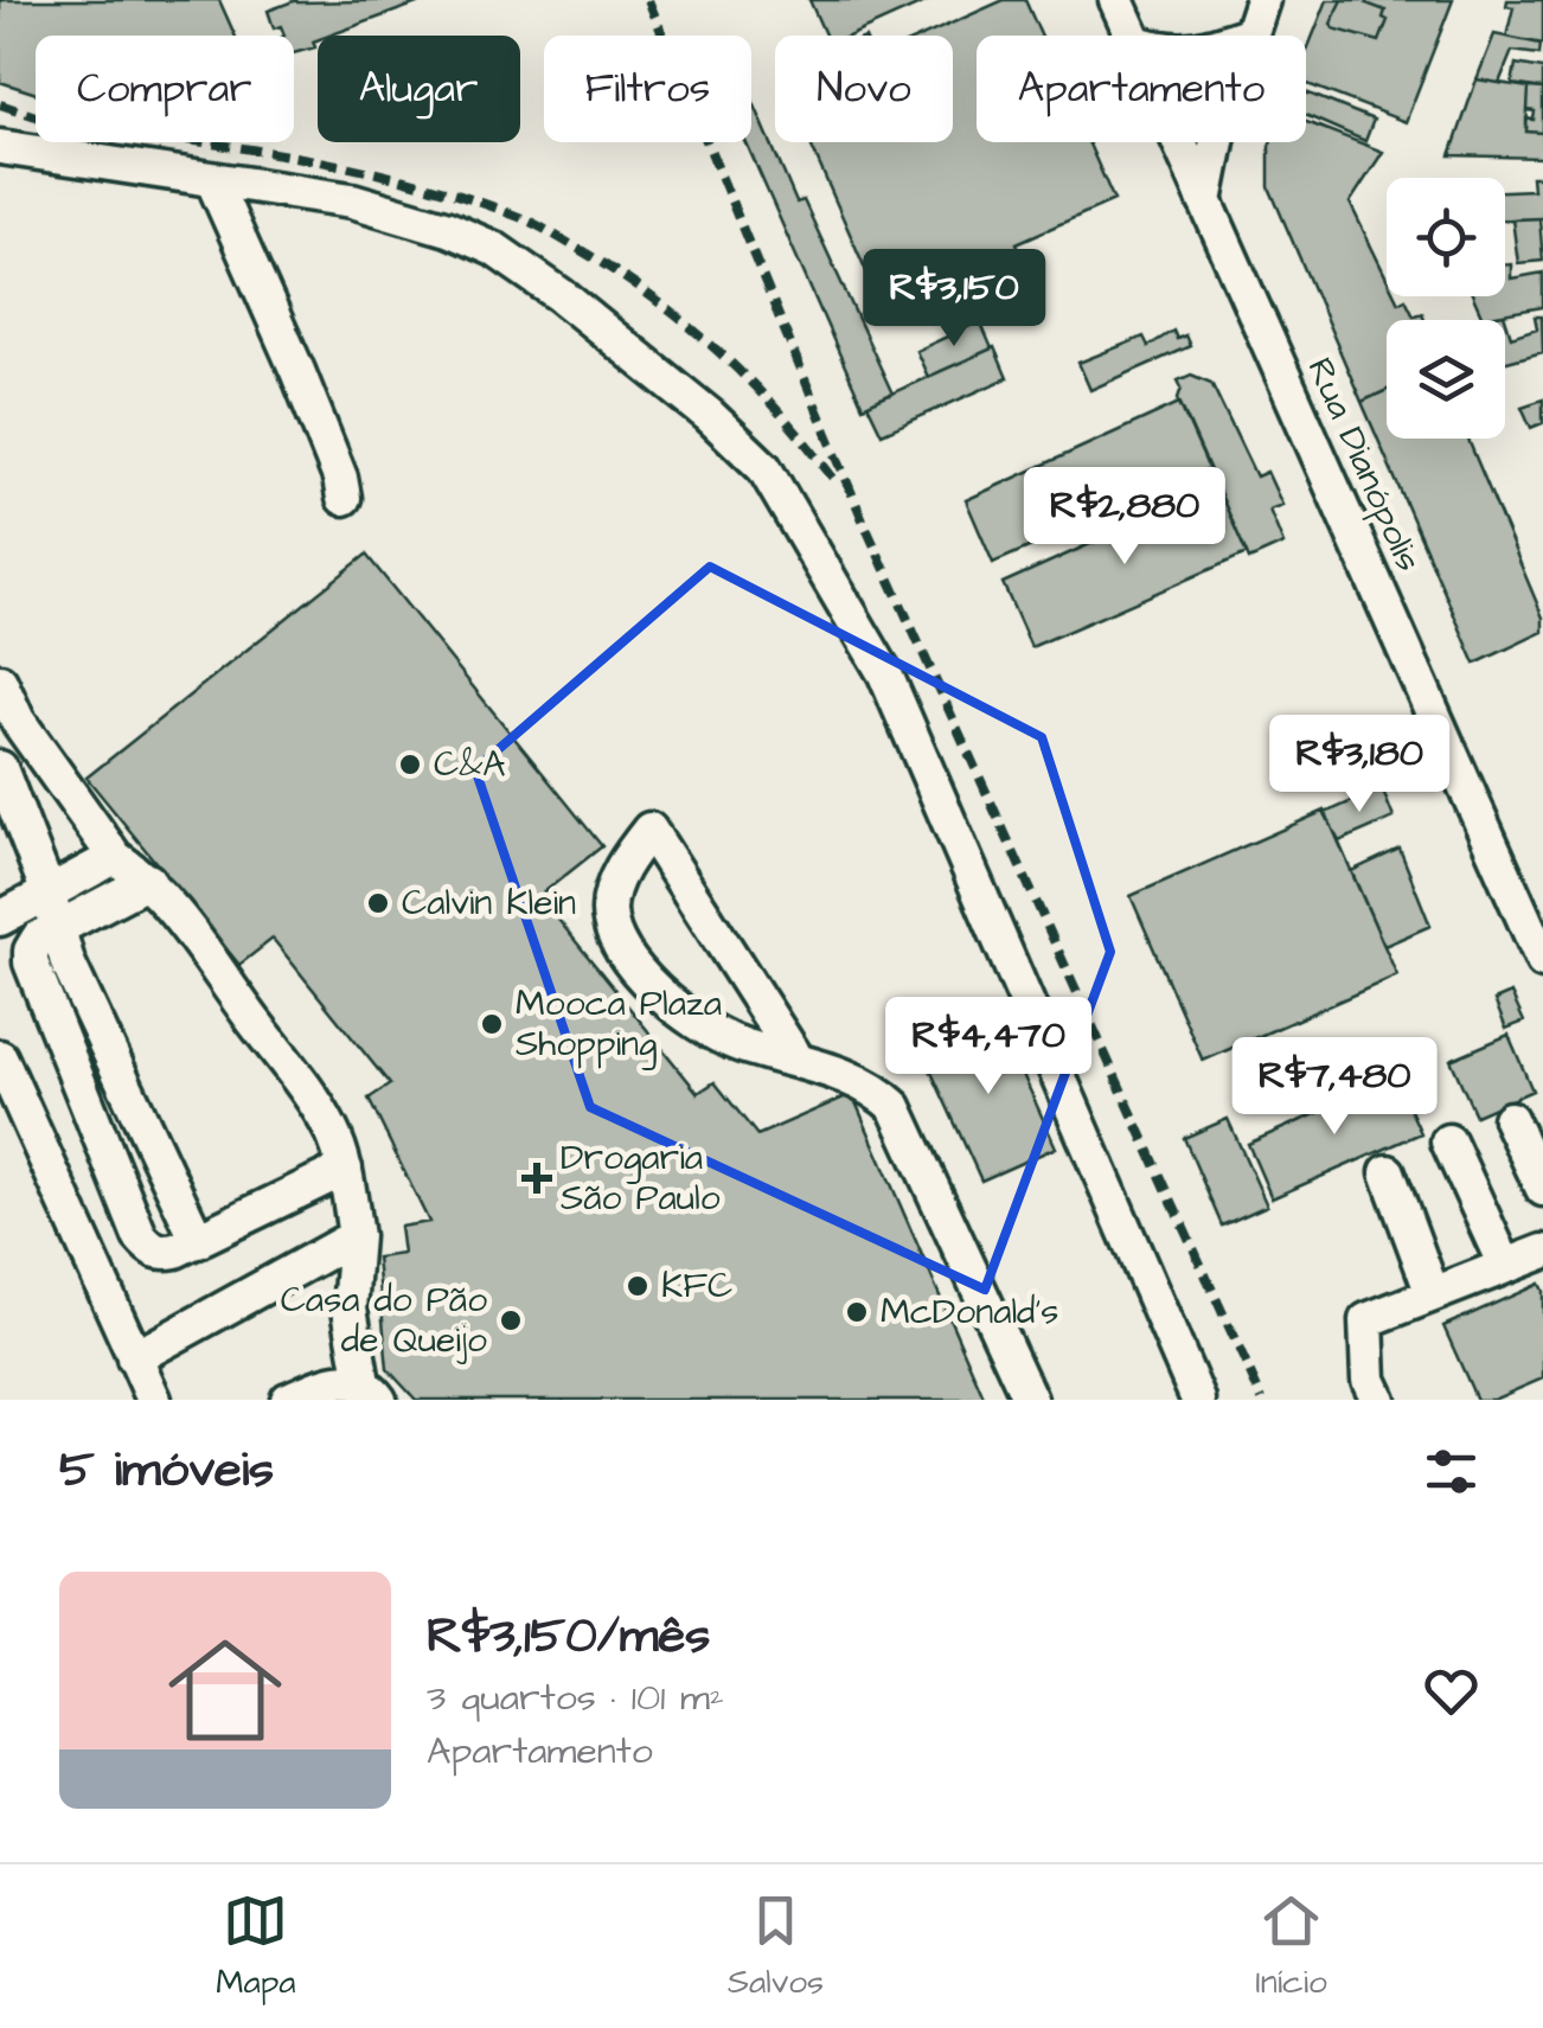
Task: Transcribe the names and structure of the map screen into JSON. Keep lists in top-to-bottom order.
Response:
{
  "streets": {
    "street": ["Rua Dianópolis"]
  },
  "places": {
    "other": [
      "C&A",
      "Calvin Klein",
      "Mooca Plaza Shopping",
      "KFC",
      "McDonald's",
      "Casa do Pão de Queijo"
    ],
    "health": ["Drogaria São Paulo"]
  },
  "page": {
    "chip": [
      "Comprar",
      "Alugar",
      "Filtros",
      "Novo",
      "Apartamento"
    ],
    "price": [
      "R$3,150",
      "R$2,880",
      "R$3,180",
      "R$4,470",
      "R$7,480"
    ],
    "heading": "5 imóveis",
    "list": [
      {
        "name": "R$3,150/mês",
        "note": "3 quartos · 101 m² · Apartamento"
      }
    ],
    "tabs": ["Mapa", "Salvos", "Início"]
  }
}
